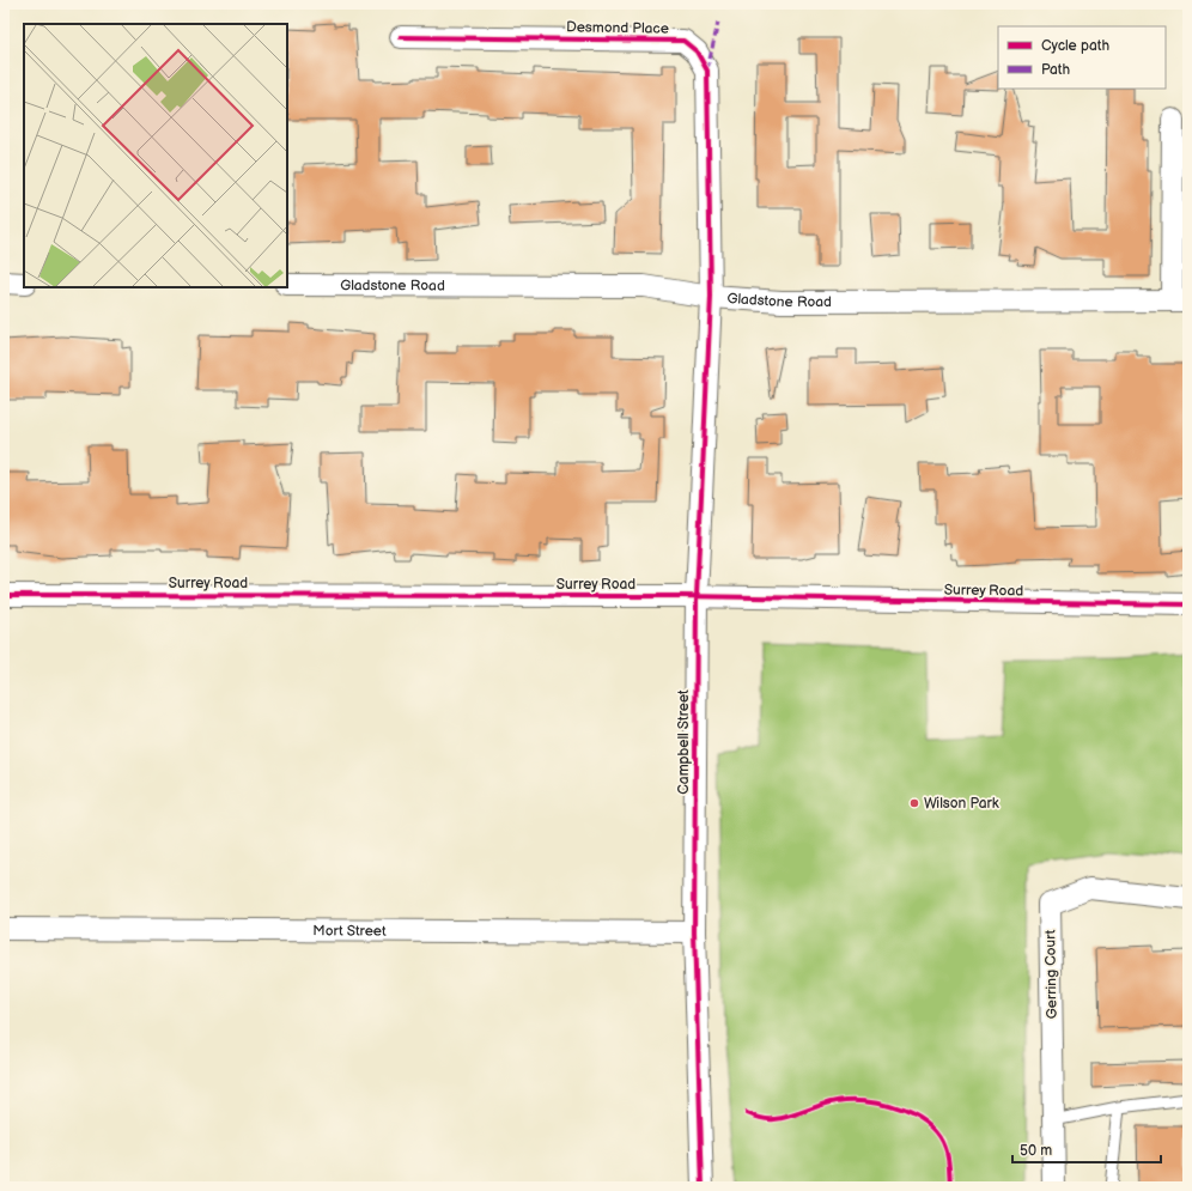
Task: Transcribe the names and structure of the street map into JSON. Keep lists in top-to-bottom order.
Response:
{
  "streets": {
    "street": [
      "Desmond Place",
      "Gladstone Road",
      "Surrey Road",
      "Campbell Street",
      "Mort Street",
      "Gerring Court"
    ]
  },
  "crossings": [
    ["Desmond Place", "Gladstone Road"],
    ["Desmond Place", "Campbell Street"],
    ["Gladstone Road", "Campbell Street"],
    ["Surrey Road", "Campbell Street"],
    ["Campbell Street", "Mort Street"]
  ],
  "places": ["Wilson Park"],
  "legend": ["Cycle path", "Path"],
  "scale_bar": "50 m"
}
